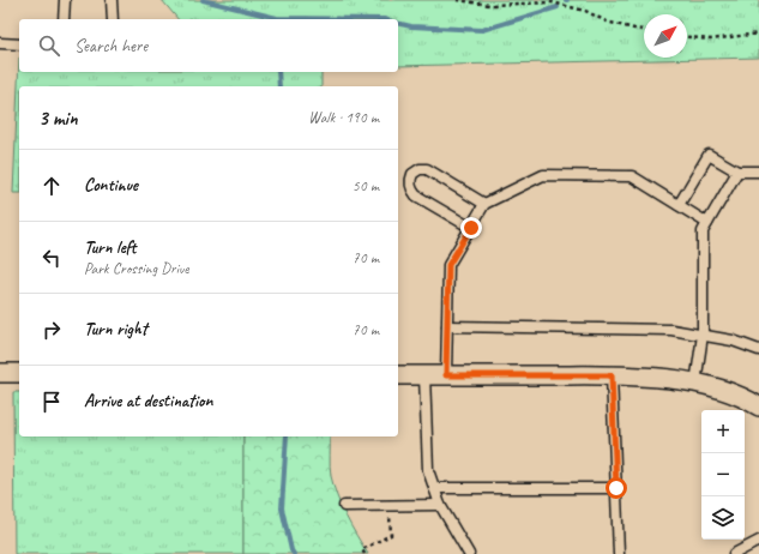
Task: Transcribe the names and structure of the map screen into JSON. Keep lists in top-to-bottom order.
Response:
{
  "north": "top right",
  "page": {
    "search": "Search here",
    "heading": ["3 min", "Walk · 190 m"],
    "list": [
      ["Continue", "50 m"],
      ["Turn left", "Park Crossing Drive", "70 m"],
      ["Turn right", "70 m"],
      "Arrive at destination"
    ],
    "map_buttons": ["+", "−"]
  }
}
